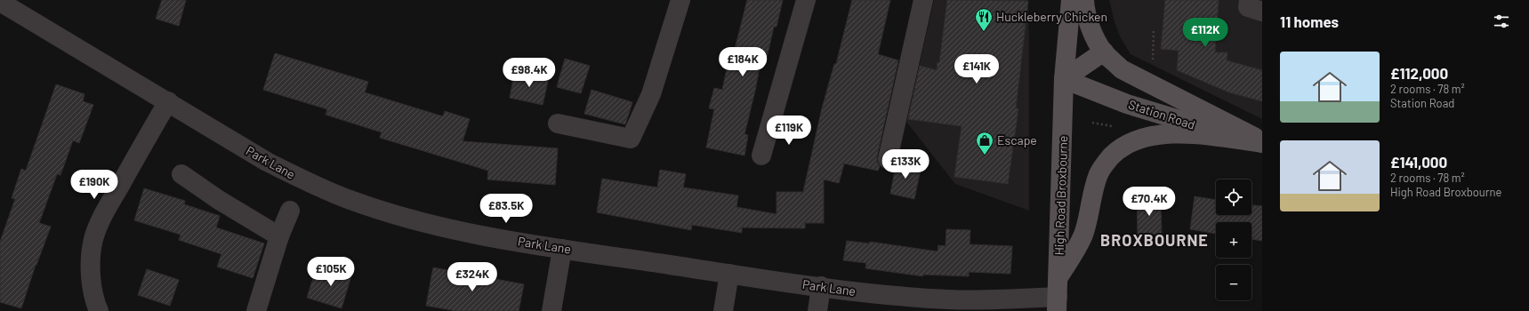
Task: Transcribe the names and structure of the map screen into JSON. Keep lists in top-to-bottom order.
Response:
{
  "streets": {
    "main road": ["Station Road", "High Road Broxbourne"],
    "street": ["Park Lane"]
  },
  "crossings": [
    ["Station Road", "High Road Broxbourne"],
    ["Park Lane", "High Road Broxbourne"]
  ],
  "districts": ["BROXBOURNE"],
  "places": {
    "restaurant": ["Huckleberry Chicken"],
    "shop": ["Escape"]
  },
  "page": {
    "heading": "11 homes",
    "price": [
      "£112K",
      "£184K",
      "£141K",
      "£98.4K",
      "£119K",
      "£133K",
      "£190K",
      "£70.4K",
      "£83.5K",
      "£105K",
      "£324K"
    ],
    "list": [
      {
        "name": "£112,000",
        "note": "2 rooms · 78 m² · Station Road"
      },
      {
        "name": "£141,000",
        "note": "2 rooms · 78 m² · High Road Broxbourne"
      }
    ],
    "map_buttons": ["+", "−"]
  }
}
